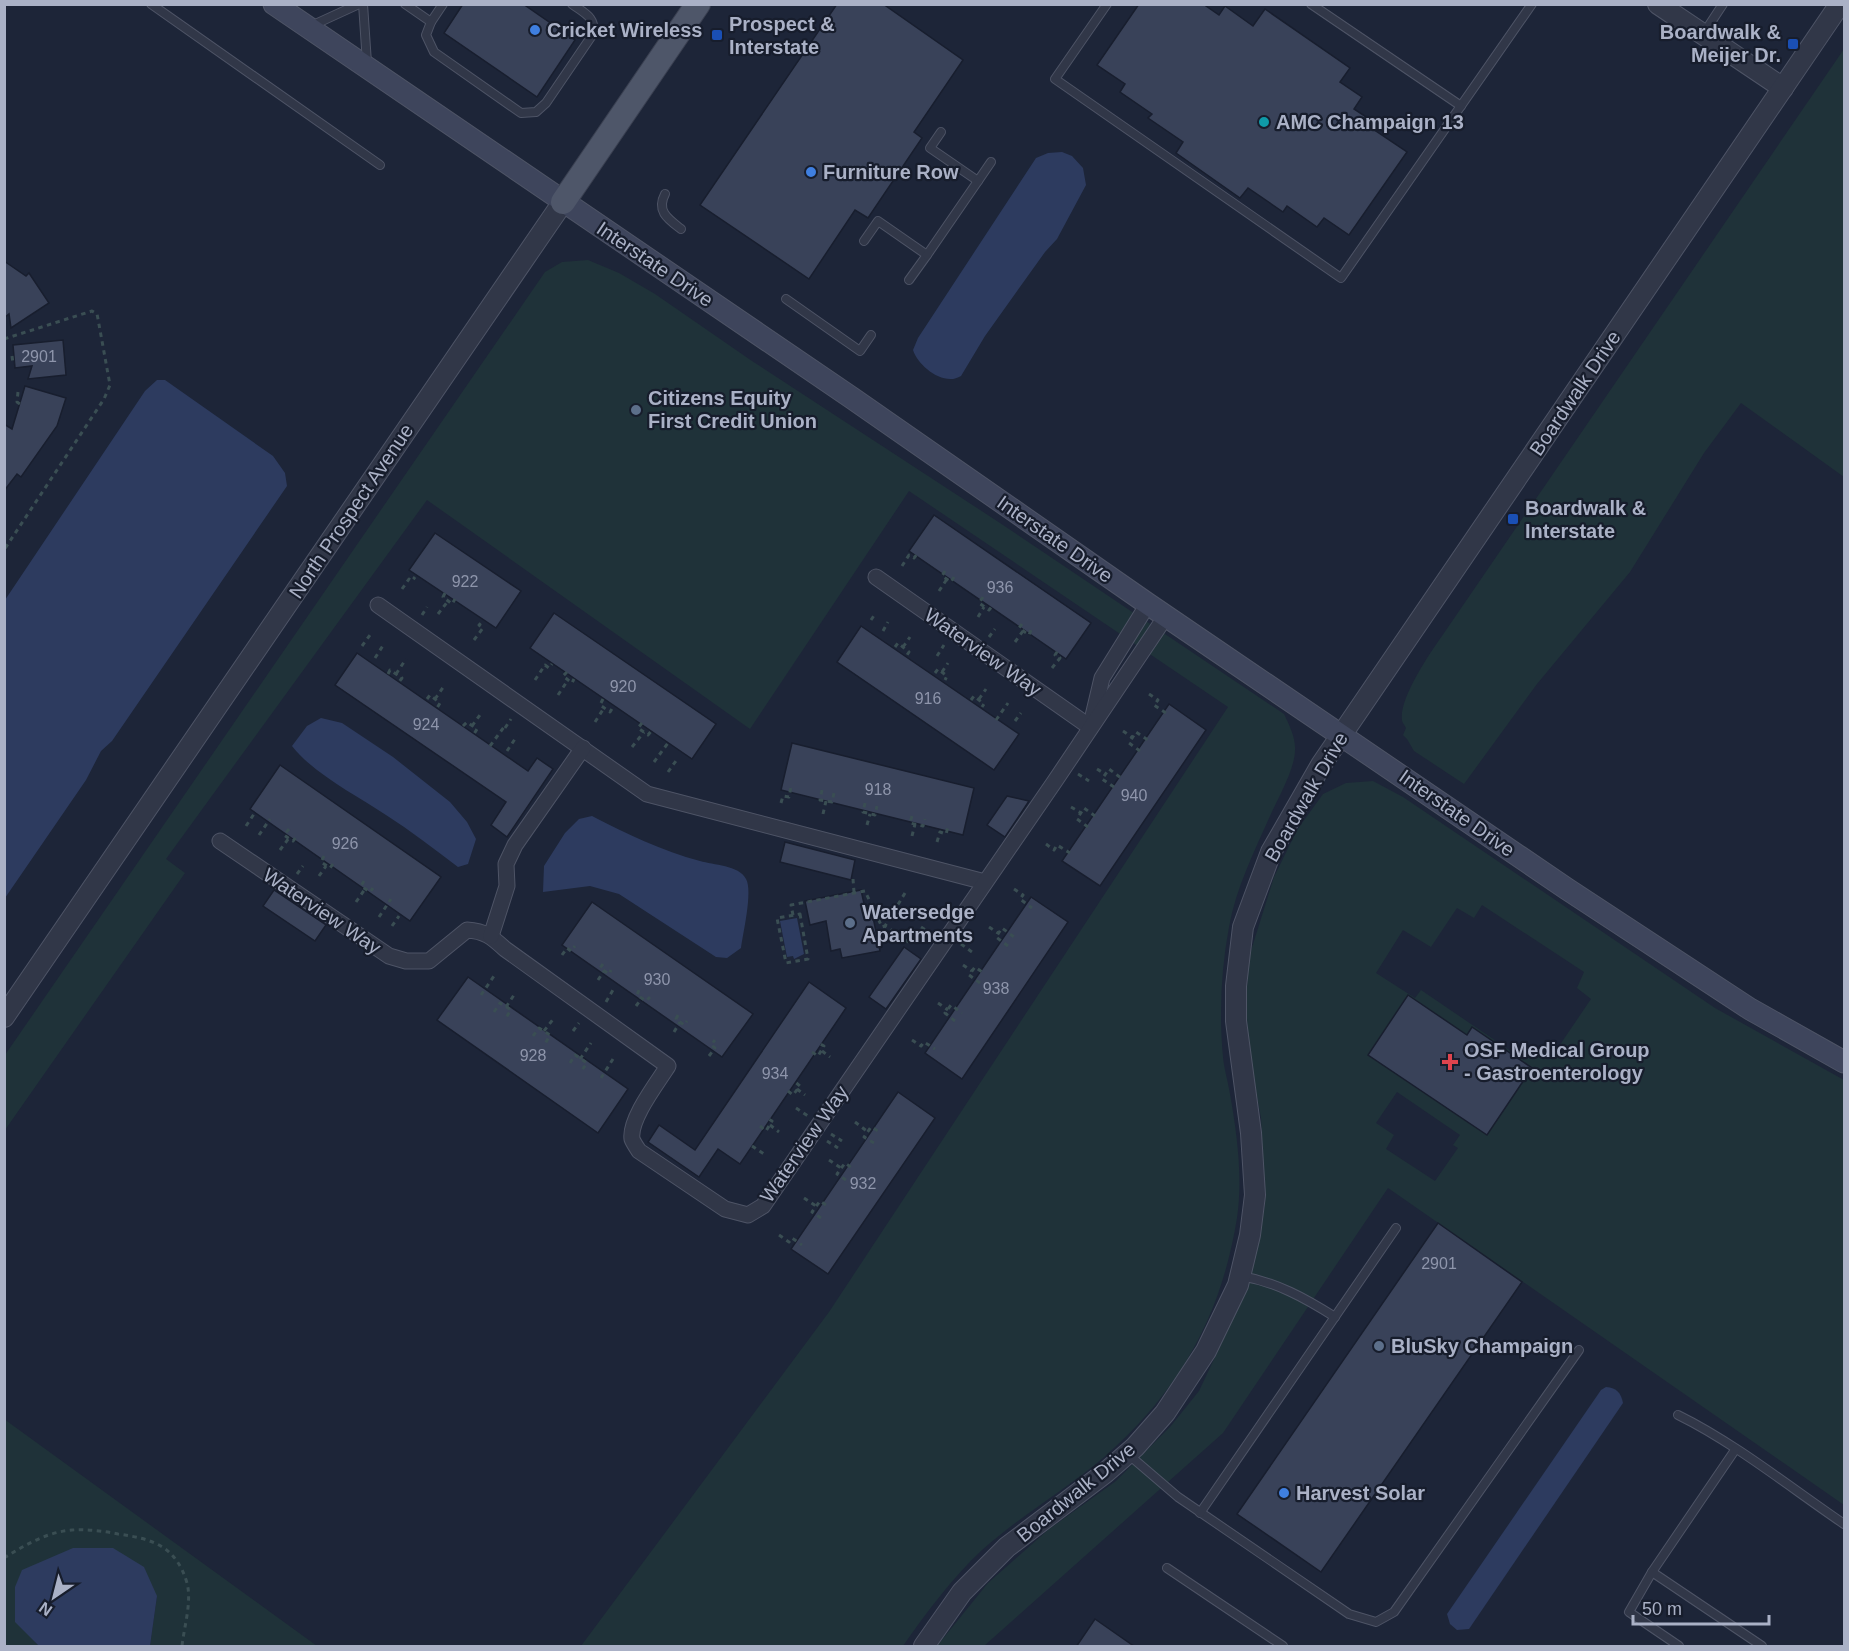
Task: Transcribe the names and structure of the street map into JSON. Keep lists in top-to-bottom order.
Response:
{
  "streets": {
    "main road": ["Interstate Drive", "North Prospect Avenue"],
    "street": ["Boardwalk Drive", "Waterview Way"]
  },
  "crossings": [
    ["Interstate Drive", "Boardwalk Drive"],
    ["Interstate Drive", "North Prospect Avenue"],
    ["Interstate Drive", "Waterview Way"]
  ],
  "places": {
    "other": [
      "Cricket Wireless",
      "AMC Champaign 13",
      "Furniture Row",
      "Citizens Equity First Credit Union",
      "Watersedge Apartments",
      "BluSky Champaign",
      "Harvest Solar"
    ],
    "transit": ["Prospect & Interstate", "Boardwalk & Meijer Dr.", "Boardwalk & Interstate"],
    "health": ["OSF Medical Group - Gastroenterology"]
  },
  "house_numbers": [
    "2901",
    "922",
    "936",
    "920",
    "916",
    "924",
    "918",
    "940",
    "926",
    "930",
    "938",
    "928",
    "934",
    "932",
    "2901"
  ],
  "scale_bar": "50 m",
  "north": "bottom left"
}
